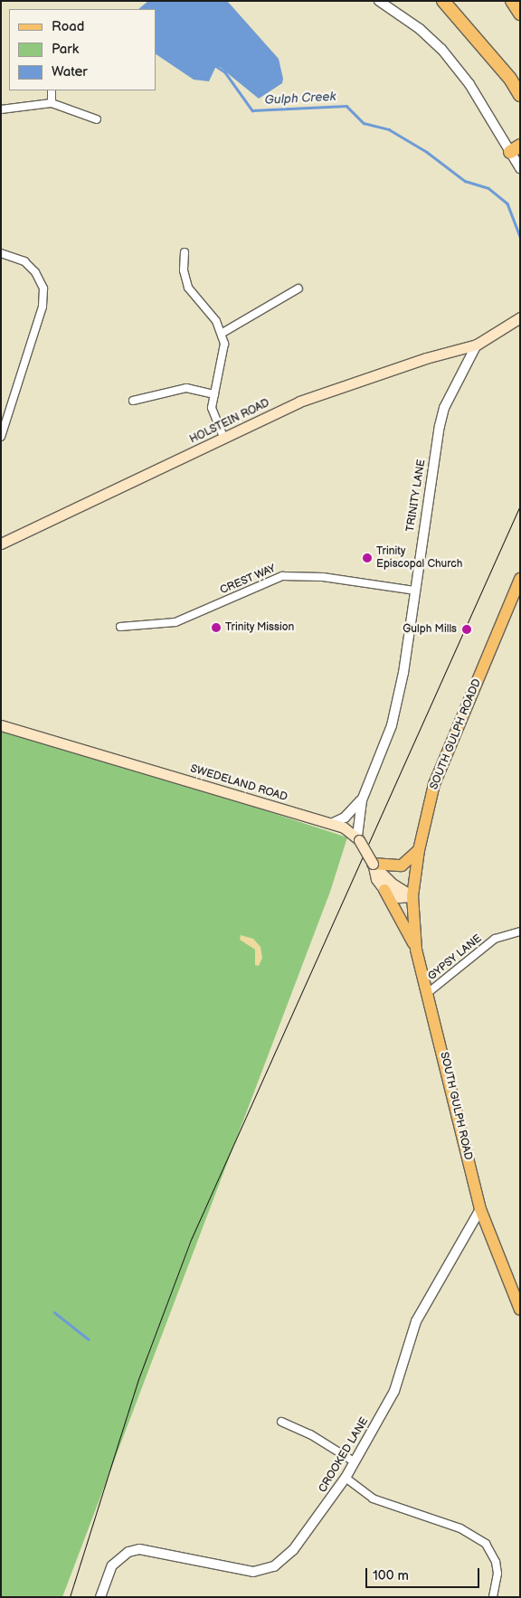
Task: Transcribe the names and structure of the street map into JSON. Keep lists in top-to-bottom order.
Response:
{
  "streets": {
    "main road": [
      "HOLSTEIN ROAD",
      "SOUTH GULPH ROADD",
      "SWEDELAND ROAD",
      "SOUTH GULPH ROAD"
    ],
    "street": [
      "TRINITY LANE",
      "CREST WAY",
      "GYPSY LANE",
      "CROOKED LANE"
    ]
  },
  "crossings": [
    ["HOLSTEIN ROAD", "TRINITY LANE"],
    ["TRINITY LANE", "CREST WAY"],
    ["TRINITY LANE", "SWEDELAND ROAD"],
    ["SOUTH GULPH ROADD", "SOUTH GULPH ROAD"],
    ["GYPSY LANE", "SOUTH GULPH ROAD"],
    ["SOUTH GULPH ROAD", "CROOKED LANE"]
  ],
  "water": ["Gulph Creek"],
  "places": ["Trinity Episcopal Church", "Trinity Mission", "Gulph Mills"],
  "legend": ["Road", "Park", "Water"],
  "scale_bar": "100 m"
}
